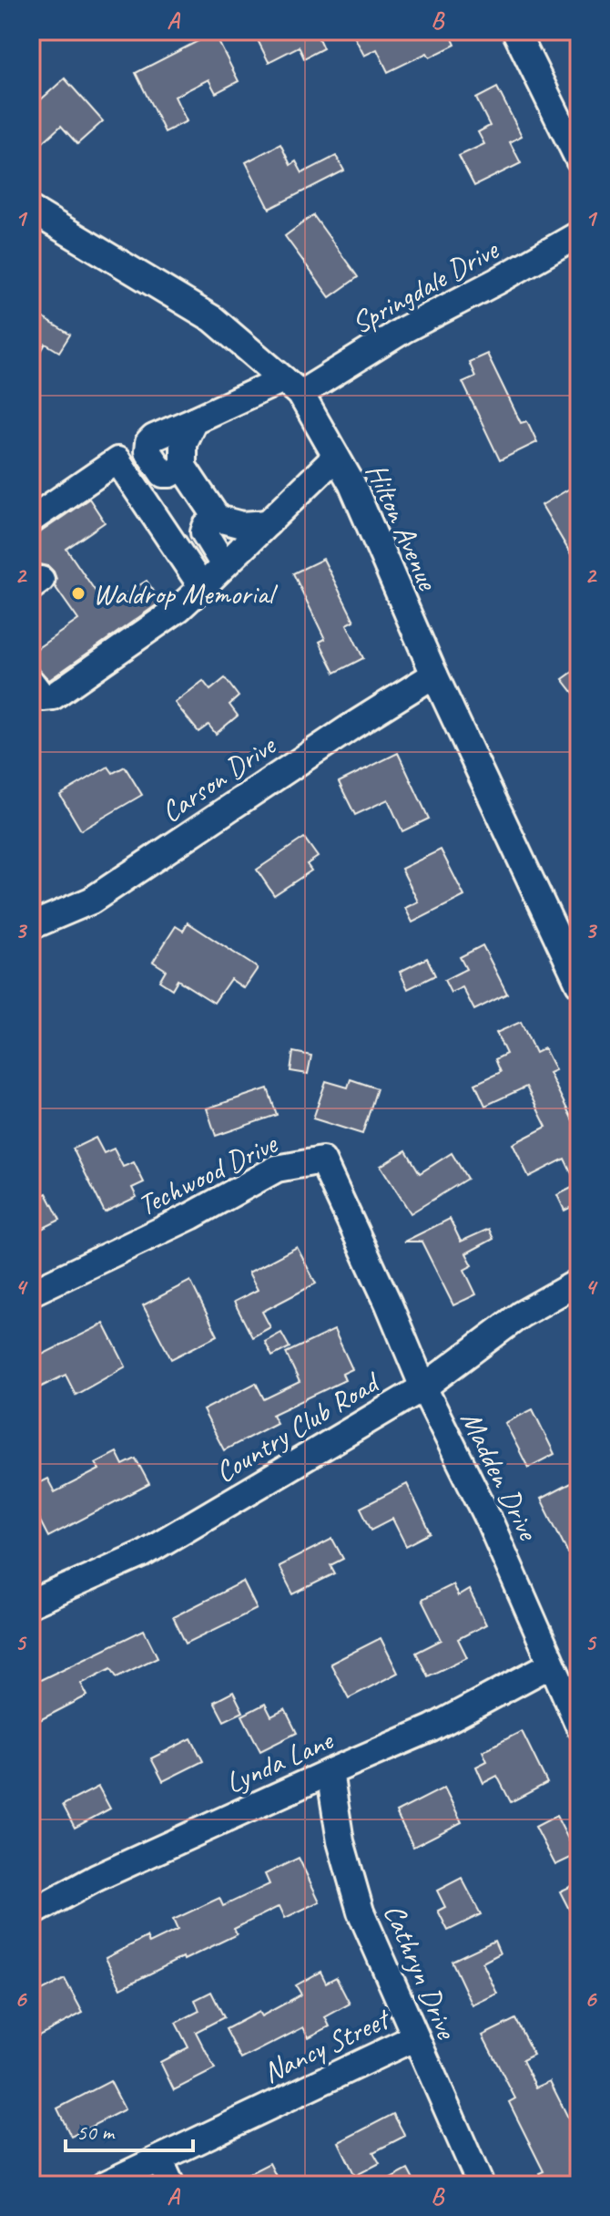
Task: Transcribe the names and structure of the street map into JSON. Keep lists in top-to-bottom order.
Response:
{
  "streets": {
    "street": [
      "Springdale Drive",
      "Hilton Avenue",
      "Carson Drive",
      "Techwood Drive",
      "Country Club Road",
      "Madden Drive",
      "Lynda Lane",
      "Cathryn Drive",
      "Nancy Street"
    ]
  },
  "crossings": [
    ["Springdale Drive", "Hilton Avenue"],
    ["Hilton Avenue", "Carson Drive"],
    ["Techwood Drive", "Madden Drive"],
    ["Country Club Road", "Madden Drive"],
    ["Madden Drive", "Lynda Lane"],
    ["Lynda Lane", "Cathryn Drive"],
    ["Cathryn Drive", "Nancy Street"]
  ],
  "places": ["Waldrop Memorial"],
  "scale_bar": "50 m",
  "grid": {
    "columns": ["A", "B"],
    "rows": [
      "1",
      "2",
      "3",
      "4",
      "5",
      "6"
    ]
  }
}
